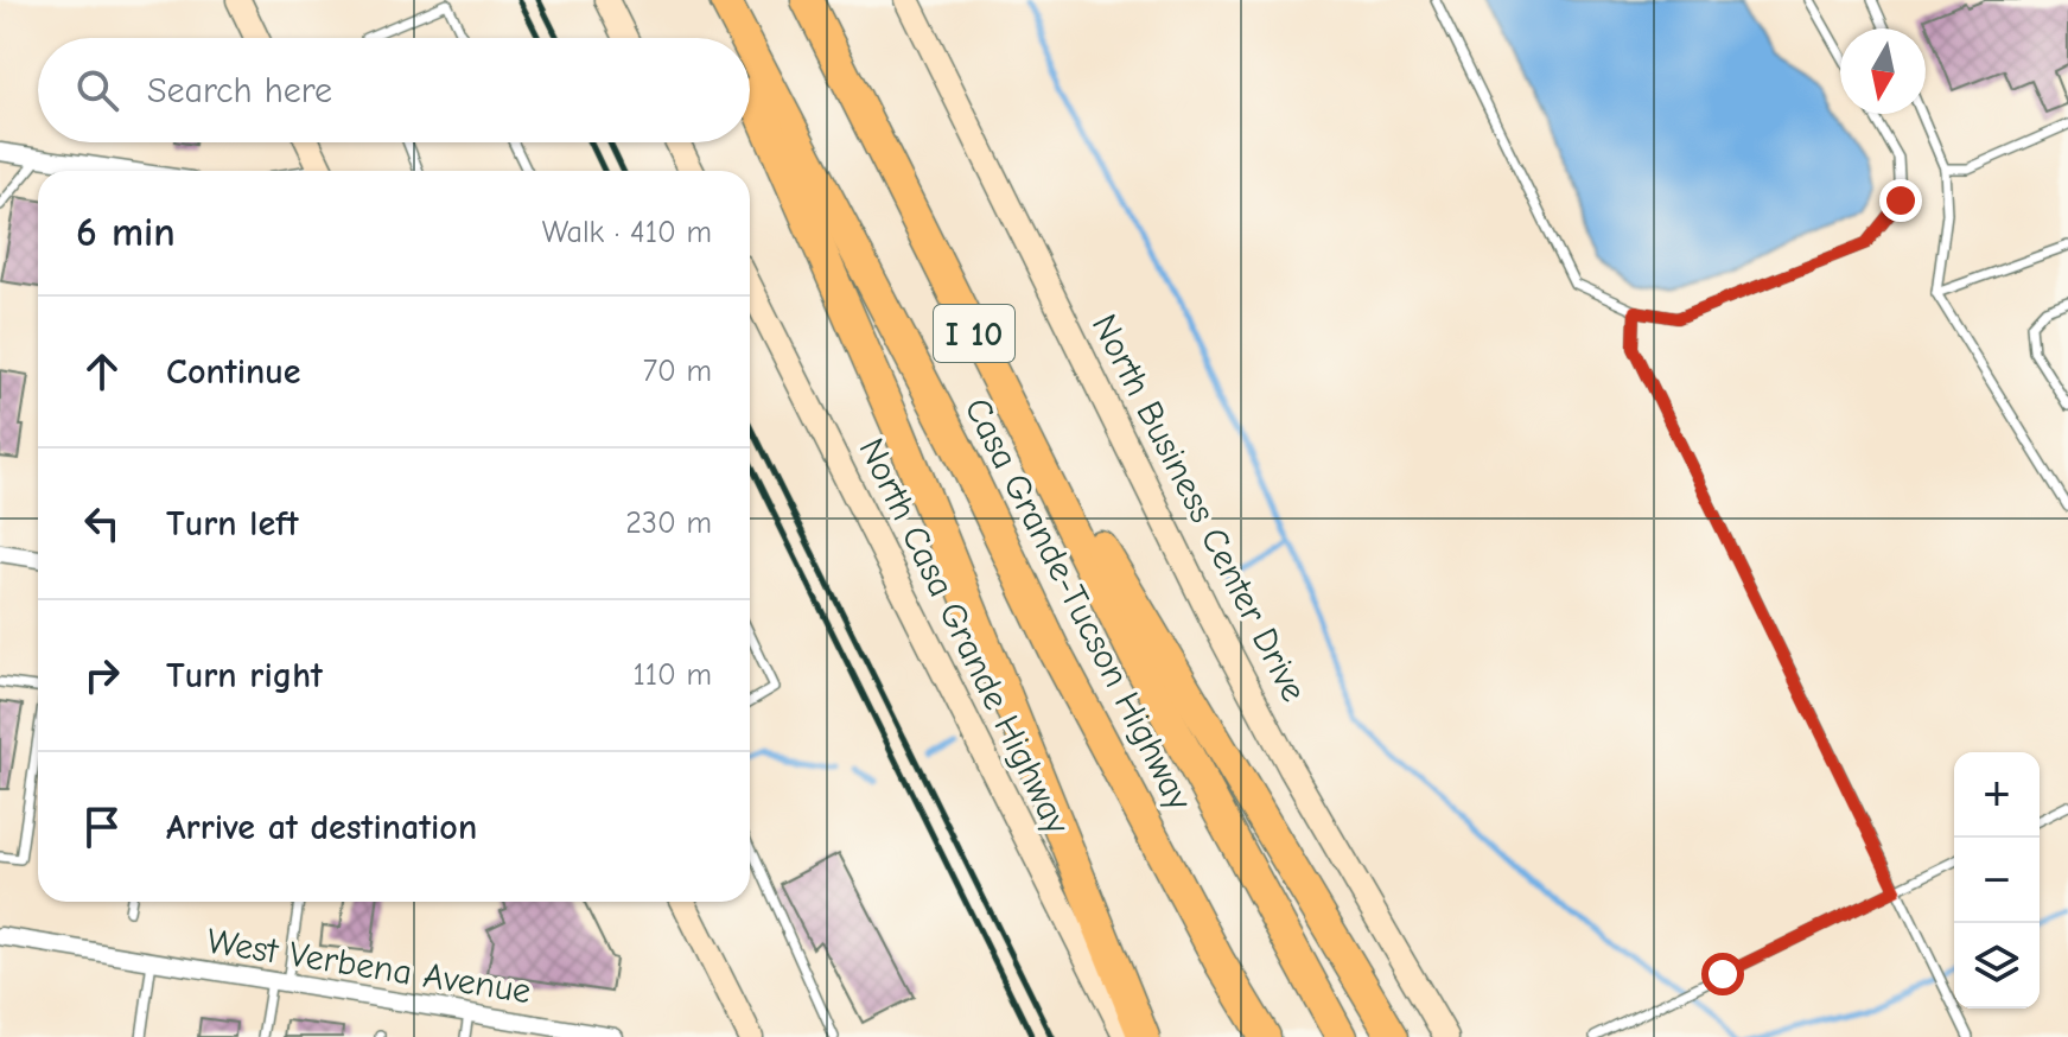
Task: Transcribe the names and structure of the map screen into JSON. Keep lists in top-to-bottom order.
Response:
{
  "streets": {
    "highway": ["I 10", "Casa Grande-Tucson Highway"],
    "main road": ["North Business Center Drive", "North Casa Grande Highway"],
    "street": ["West Verbena Avenue"]
  },
  "north": "bottom",
  "page": {
    "search": "Search here",
    "heading": ["6 min", "Walk · 410 m"],
    "list": [
      ["Continue", "70 m"],
      ["Turn left", "230 m"],
      ["Turn right", "110 m"],
      "Arrive at destination"
    ],
    "map_buttons": ["+", "−"]
  }
}
